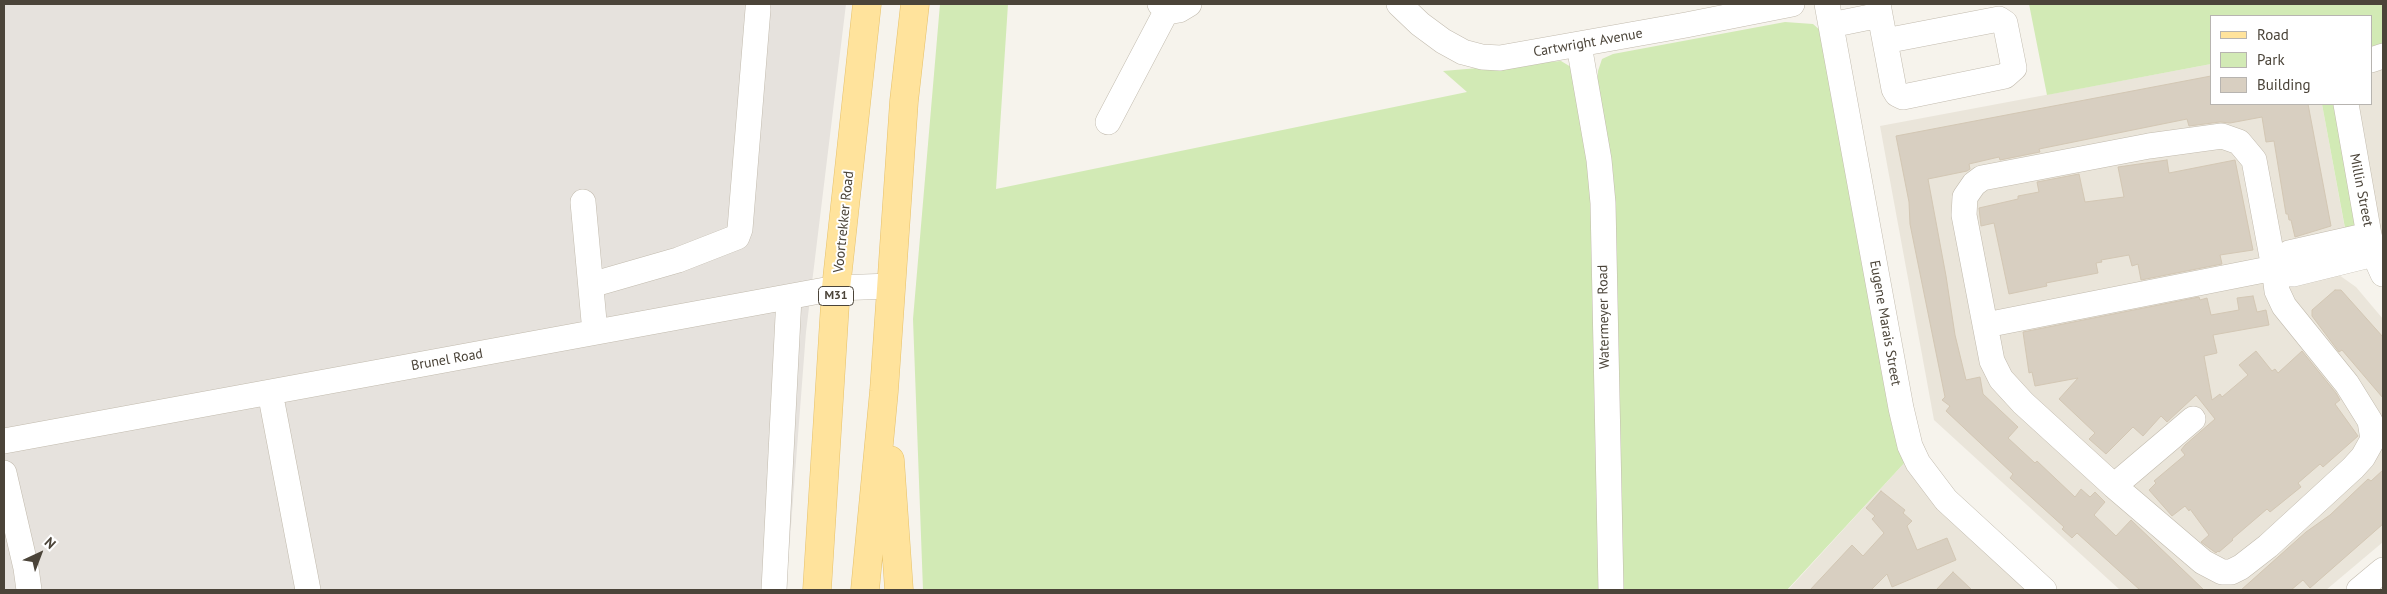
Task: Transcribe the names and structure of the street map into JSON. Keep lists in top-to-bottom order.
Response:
{
  "streets": {
    "main road": ["Voortrekker Road", "M31"],
    "street": [
      "Cartwright Avenue",
      "Millin Street",
      "Watermeyer Road",
      "Eugene Marais Street",
      "Brunel Road"
    ]
  },
  "crossings": [
    ["Cartwright Avenue", "Watermeyer Road"],
    ["Voortrekker Road", "Brunel Road"]
  ],
  "legend": ["Road", "Park", "Building"],
  "north": "top right"
}
